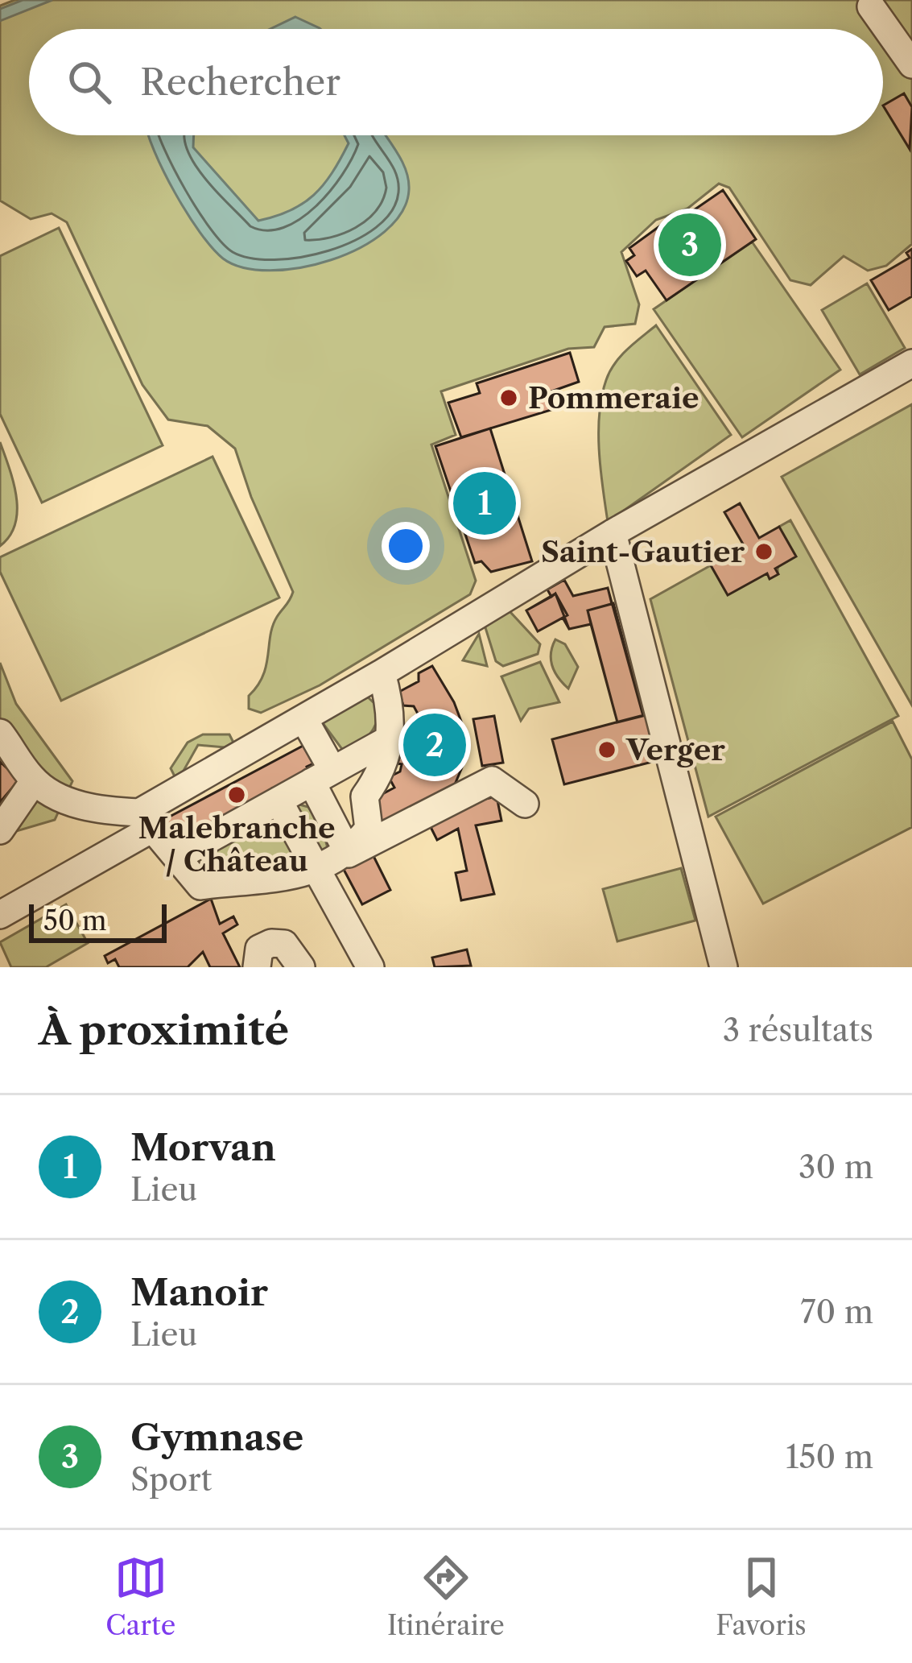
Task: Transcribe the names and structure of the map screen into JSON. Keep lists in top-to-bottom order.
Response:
{
  "places": [
    "Pommeraie",
    "Saint-Gautier",
    "Verger",
    "Malebranche / Château"
  ],
  "scale_bar": "50 m",
  "page": {
    "search": "Rechercher",
    "pins": ["3", "1", "2"],
    "scale": "50 m",
    "heading": ["À proximité", "3 résultats"],
    "list": [
      {
        "mark": "1",
        "name": "Morvan",
        "note": "Lieu",
        "value": "30 m"
      },
      {
        "mark": "2",
        "name": "Manoir",
        "note": "Lieu",
        "value": "70 m"
      },
      {
        "mark": "3",
        "name": "Gymnase",
        "note": "Sport",
        "value": "150 m"
      }
    ],
    "nav": ["Carte", "Itinéraire", "Favoris"]
  }
}
